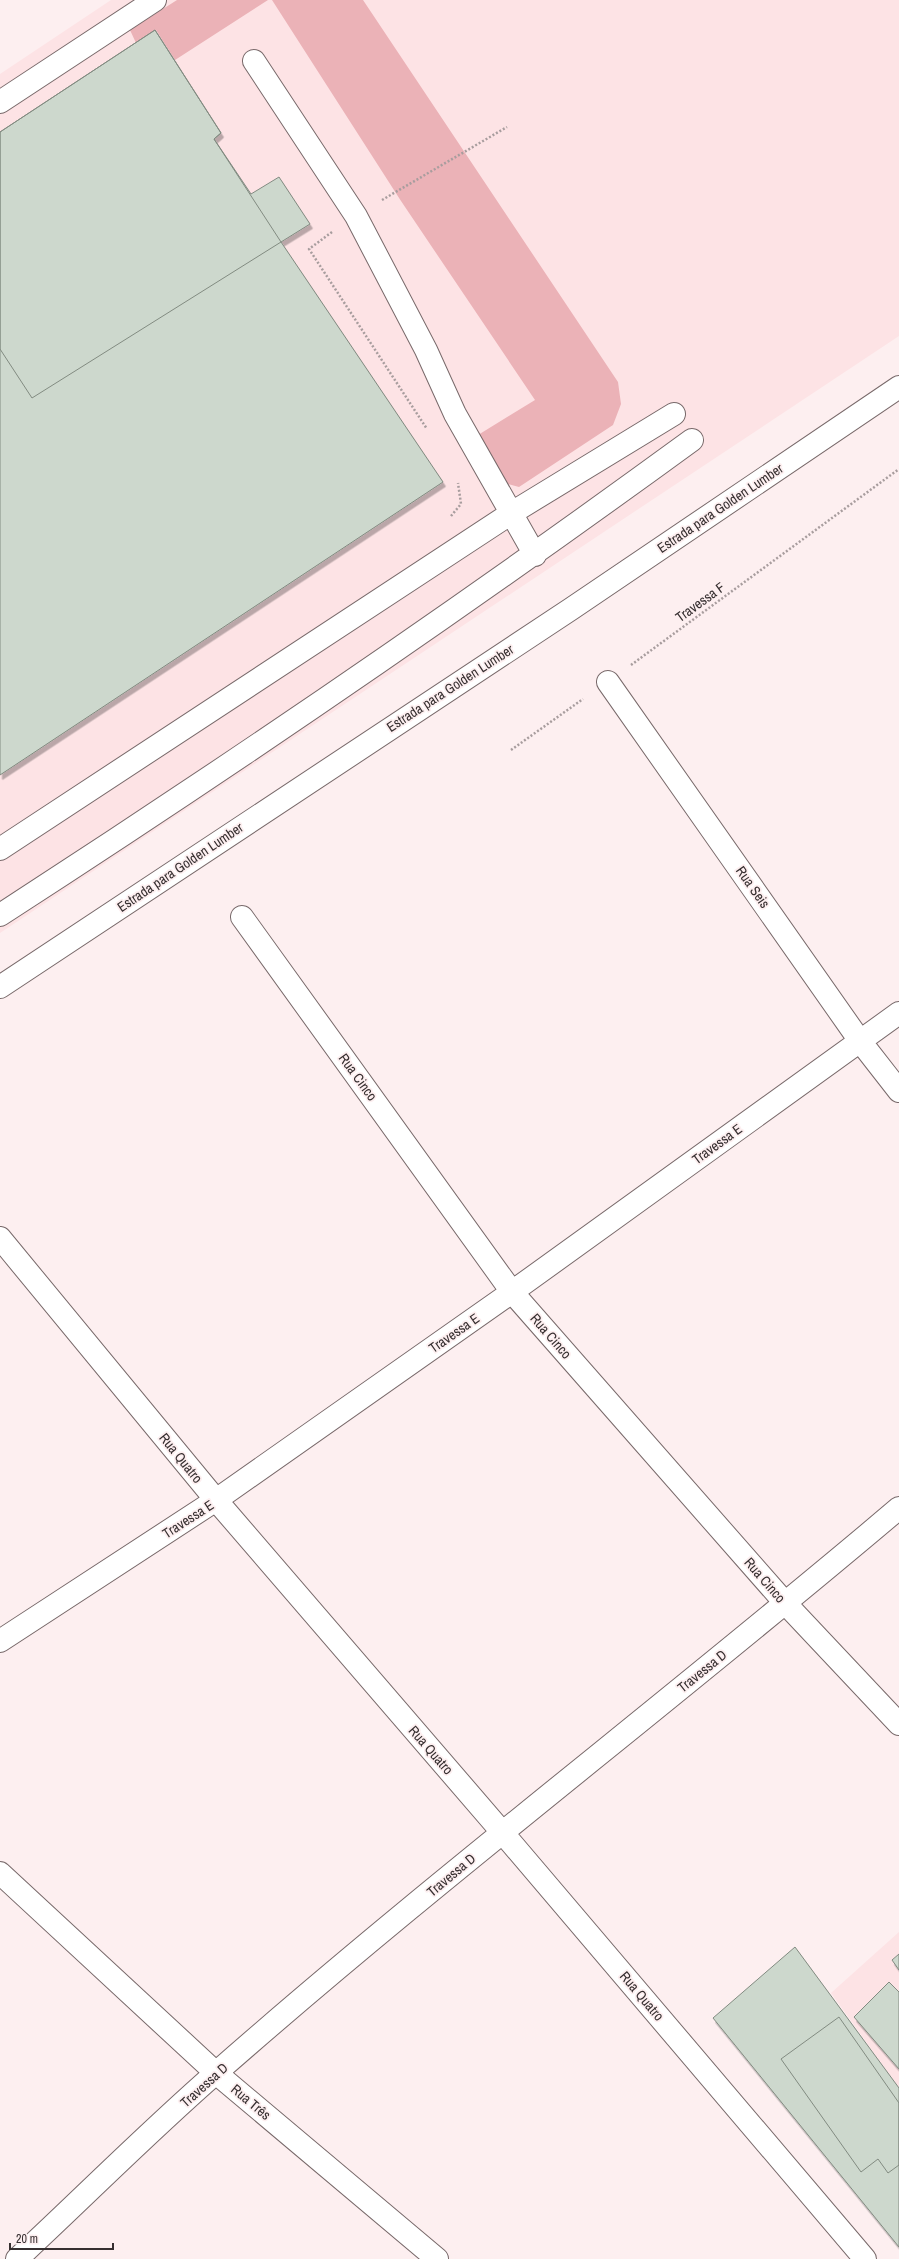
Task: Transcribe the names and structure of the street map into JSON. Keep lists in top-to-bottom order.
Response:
{
  "streets": {
    "street": [
      "Estrada para Golden Lumber",
      "Rua Seis",
      "Rua Cinco",
      "Travessa E",
      "Rua Quatro",
      "Travessa D",
      "Rua Três"
    ],
    "path": ["Travessa F"]
  },
  "crossings": [
    ["Travessa F", "Rua Seis"],
    ["Rua Seis", "Travessa E"],
    ["Rua Cinco", "Travessa E"],
    ["Rua Cinco", "Travessa D"],
    ["Travessa E", "Rua Quatro"],
    ["Rua Quatro", "Travessa D"],
    ["Travessa D", "Rua Três"]
  ],
  "scale_bar": "20 m"
}
